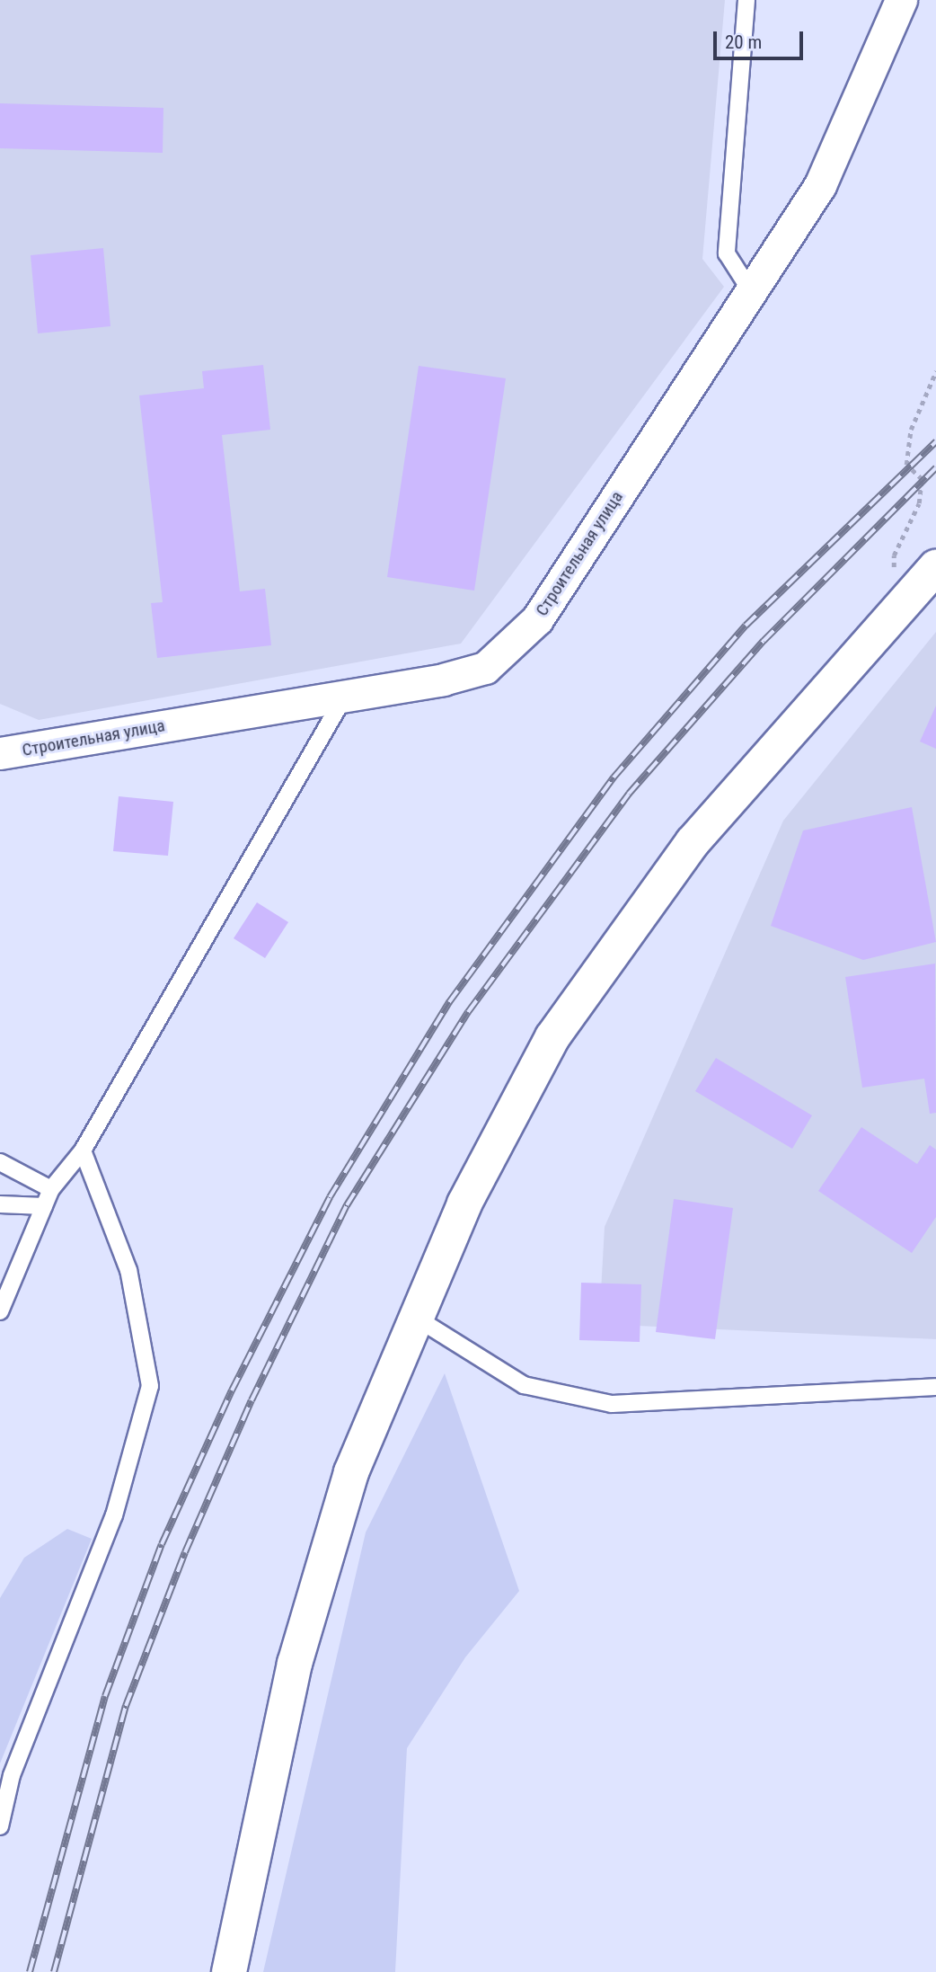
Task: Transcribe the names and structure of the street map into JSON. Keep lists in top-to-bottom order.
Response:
{
  "streets": {
    "street": ["Строительная улица"]
  },
  "scale_bar": "20 m"
}
